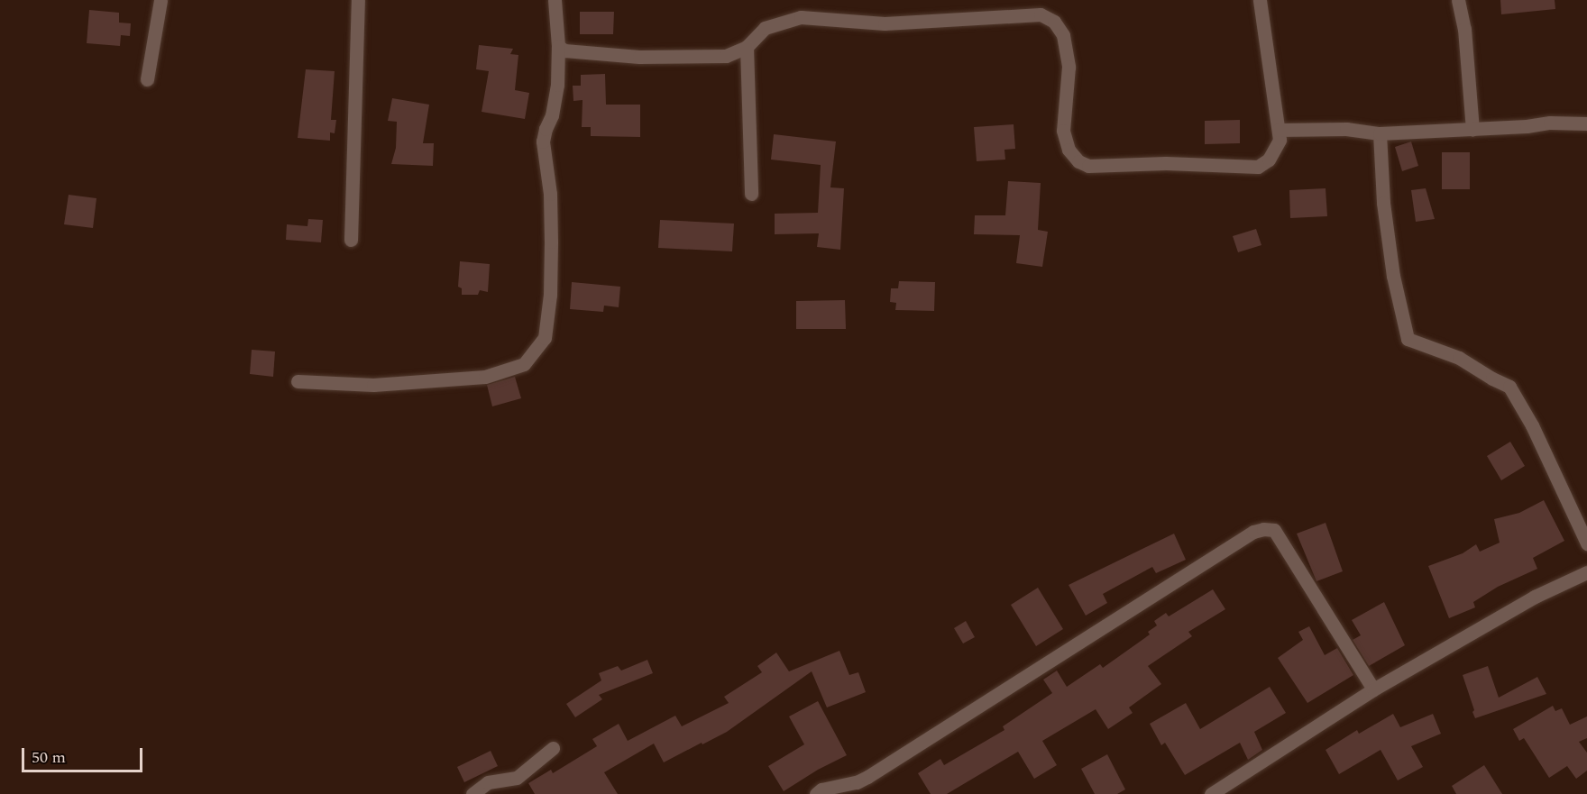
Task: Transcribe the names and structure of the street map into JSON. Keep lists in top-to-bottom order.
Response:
{
  "scale_bar": "50 m"
}
